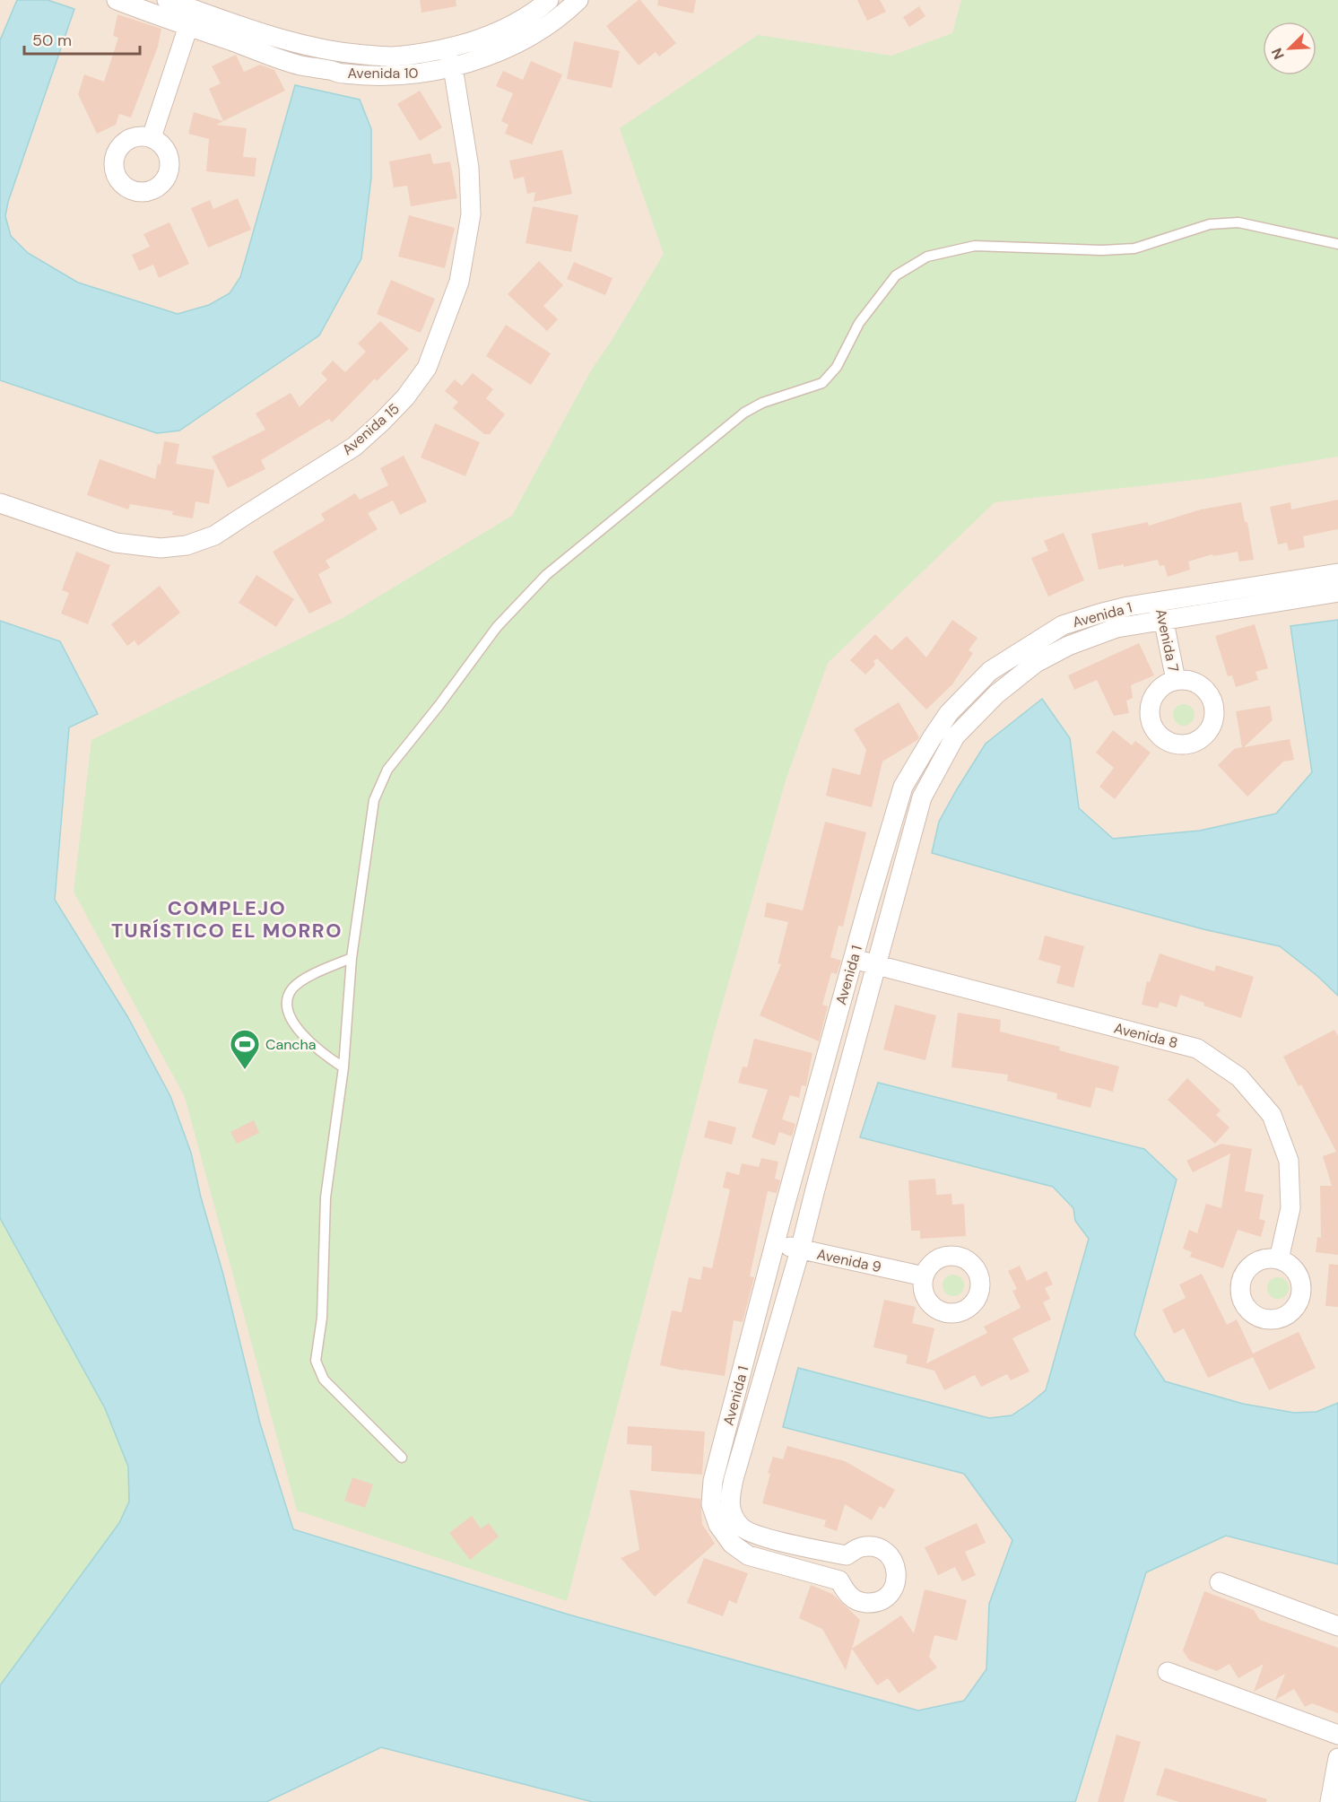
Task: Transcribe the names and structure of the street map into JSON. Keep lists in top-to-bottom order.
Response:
{
  "streets": {
    "street": [
      "Avenida 10",
      "Avenida 15",
      "Avenida 1",
      "Avenida 7",
      "Avenida 8",
      "Avenida 9"
    ]
  },
  "crossings": [
    ["Avenida 10", "Avenida 15"],
    ["Avenida 1", "Avenida 7"],
    ["Avenida 1", "Avenida 8"],
    ["Avenida 1", "Avenida 9"]
  ],
  "districts": ["COMPLEJO TURÍSTICO EL MORRO"],
  "places": {
    "sports": ["Cancha"]
  },
  "scale_bar": "50 m",
  "north": "bottom left"
}
